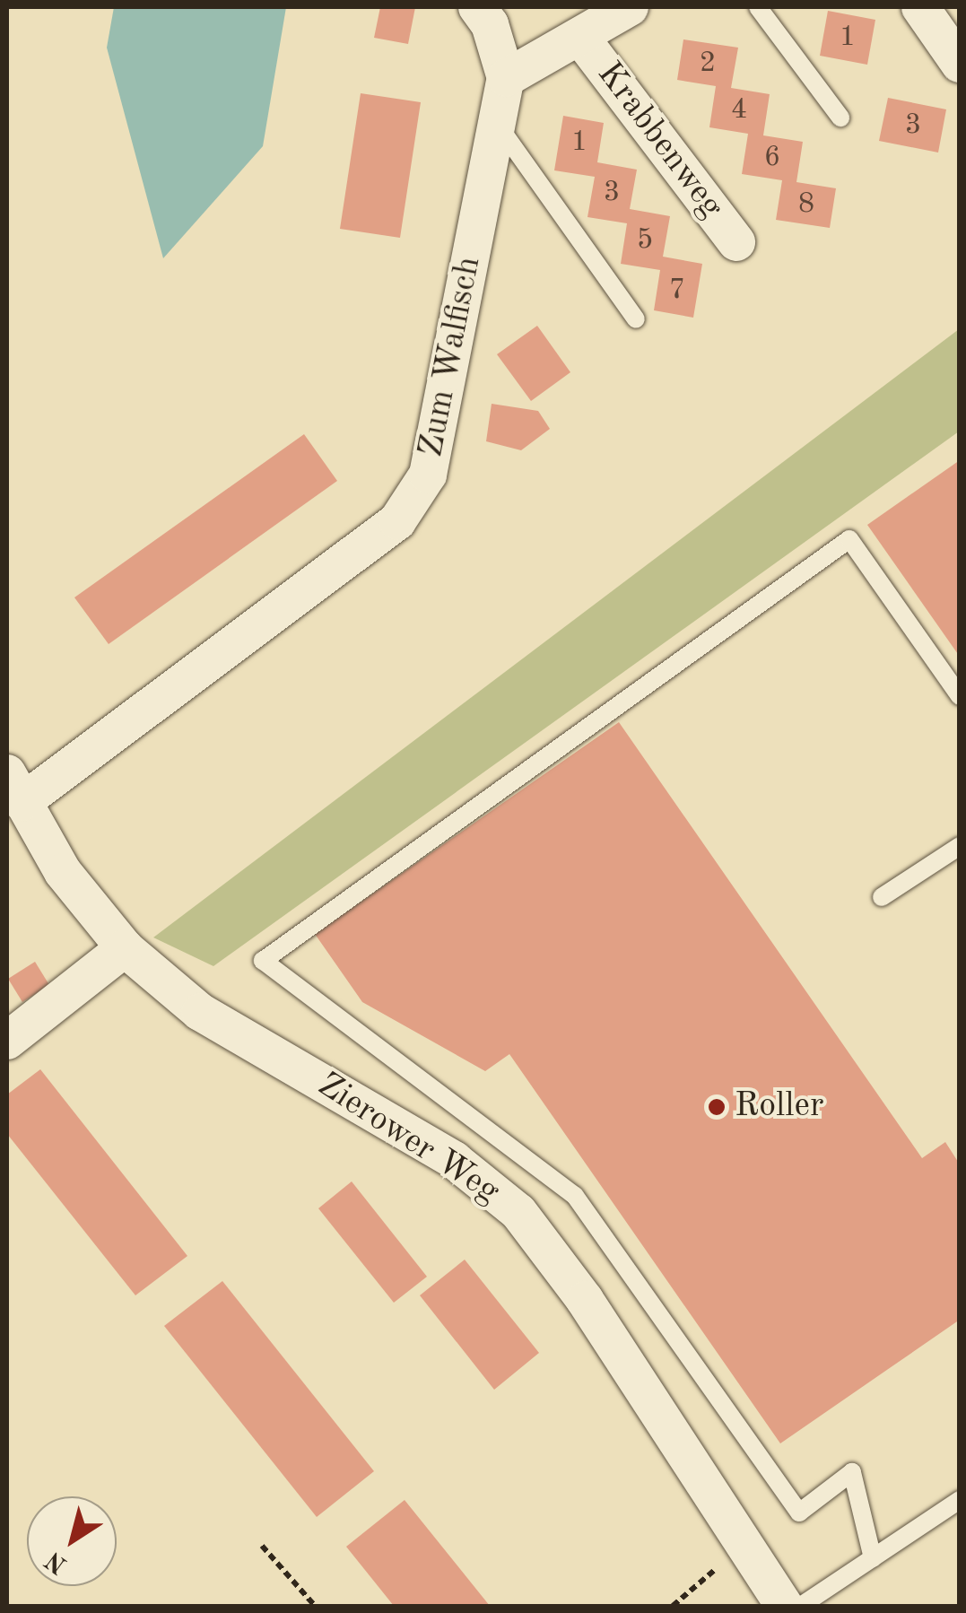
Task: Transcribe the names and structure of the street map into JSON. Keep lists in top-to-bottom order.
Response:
{
  "streets": {
    "street": ["Krabbenweg", "Zum Walfisch", "Zierower Weg"]
  },
  "crossings": [
    ["Zum Walfisch", "Zierower Weg"]
  ],
  "places": ["Roller"],
  "house_numbers": [
    "1",
    "2",
    "4",
    "3",
    "1",
    "6",
    "3",
    "8",
    "5",
    "7"
  ],
  "north": "bottom left"
}
